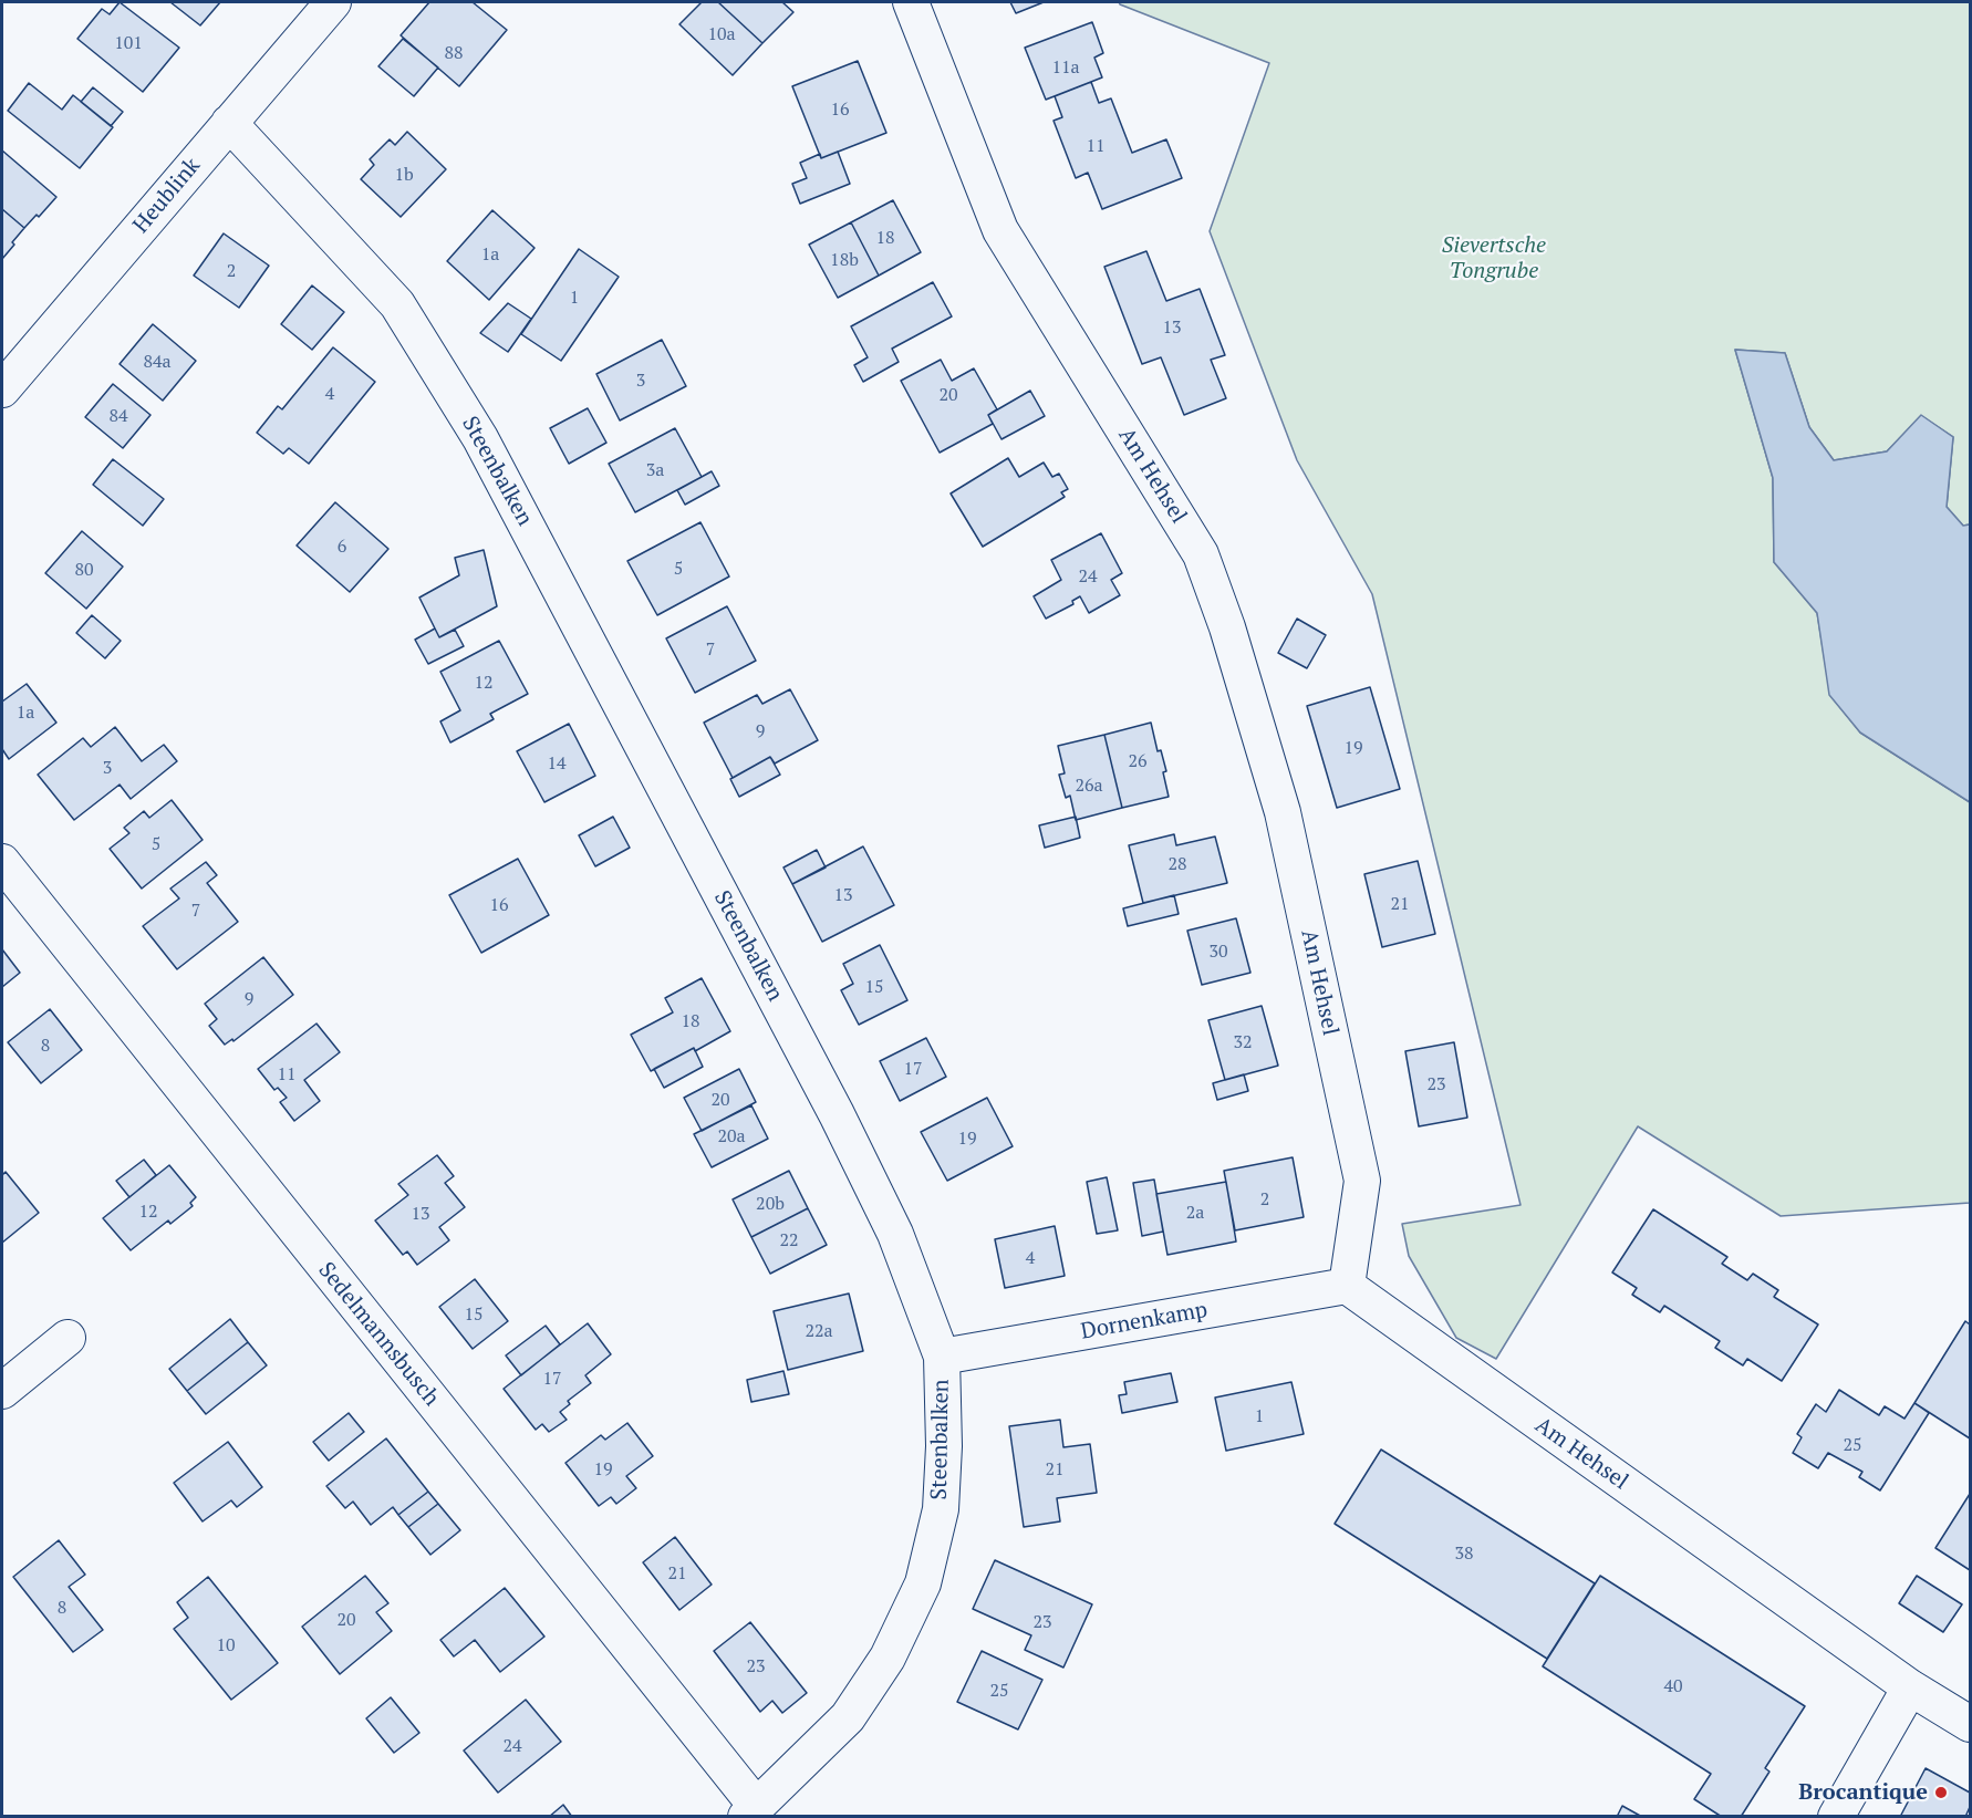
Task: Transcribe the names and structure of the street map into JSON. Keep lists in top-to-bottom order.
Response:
{
  "streets": {
    "street": [
      "Heublink",
      "Steenbalken",
      "Am Hehsel",
      "Dornenkamp",
      "Sedelmannsbusch"
    ]
  },
  "crossings": [
    ["Heublink", "Steenbalken"],
    ["Steenbalken", "Dornenkamp"],
    ["Steenbalken", "Sedelmannsbusch"],
    ["Am Hehsel", "Dornenkamp"]
  ],
  "parks": ["Sievertsche Tongrube"],
  "places": ["Brocantique"],
  "house_numbers": [
    "10a",
    "101",
    "88",
    "11a",
    "16",
    "11",
    "1b",
    "18",
    "1a",
    "18b",
    "2",
    "1",
    "13",
    "84a",
    "3",
    "4",
    "20",
    "84",
    "3a",
    "6",
    "5",
    "80",
    "24",
    "7",
    "12",
    "1a",
    "9",
    "19",
    "26",
    "14",
    "3",
    "26a",
    "5",
    "28",
    "13",
    "21",
    "16",
    "7",
    "30",
    "15",
    "9",
    "18",
    "32",
    "8",
    "17",
    "11",
    "23",
    "20",
    "20a",
    "19",
    "2",
    "20b",
    "12",
    "2a",
    "13",
    "22",
    "4",
    "15",
    "22a",
    "17",
    "1",
    "25",
    "19",
    "21",
    "38",
    "21",
    "8",
    "20",
    "23",
    "10",
    "23",
    "40",
    "25",
    "24"
  ]
}
